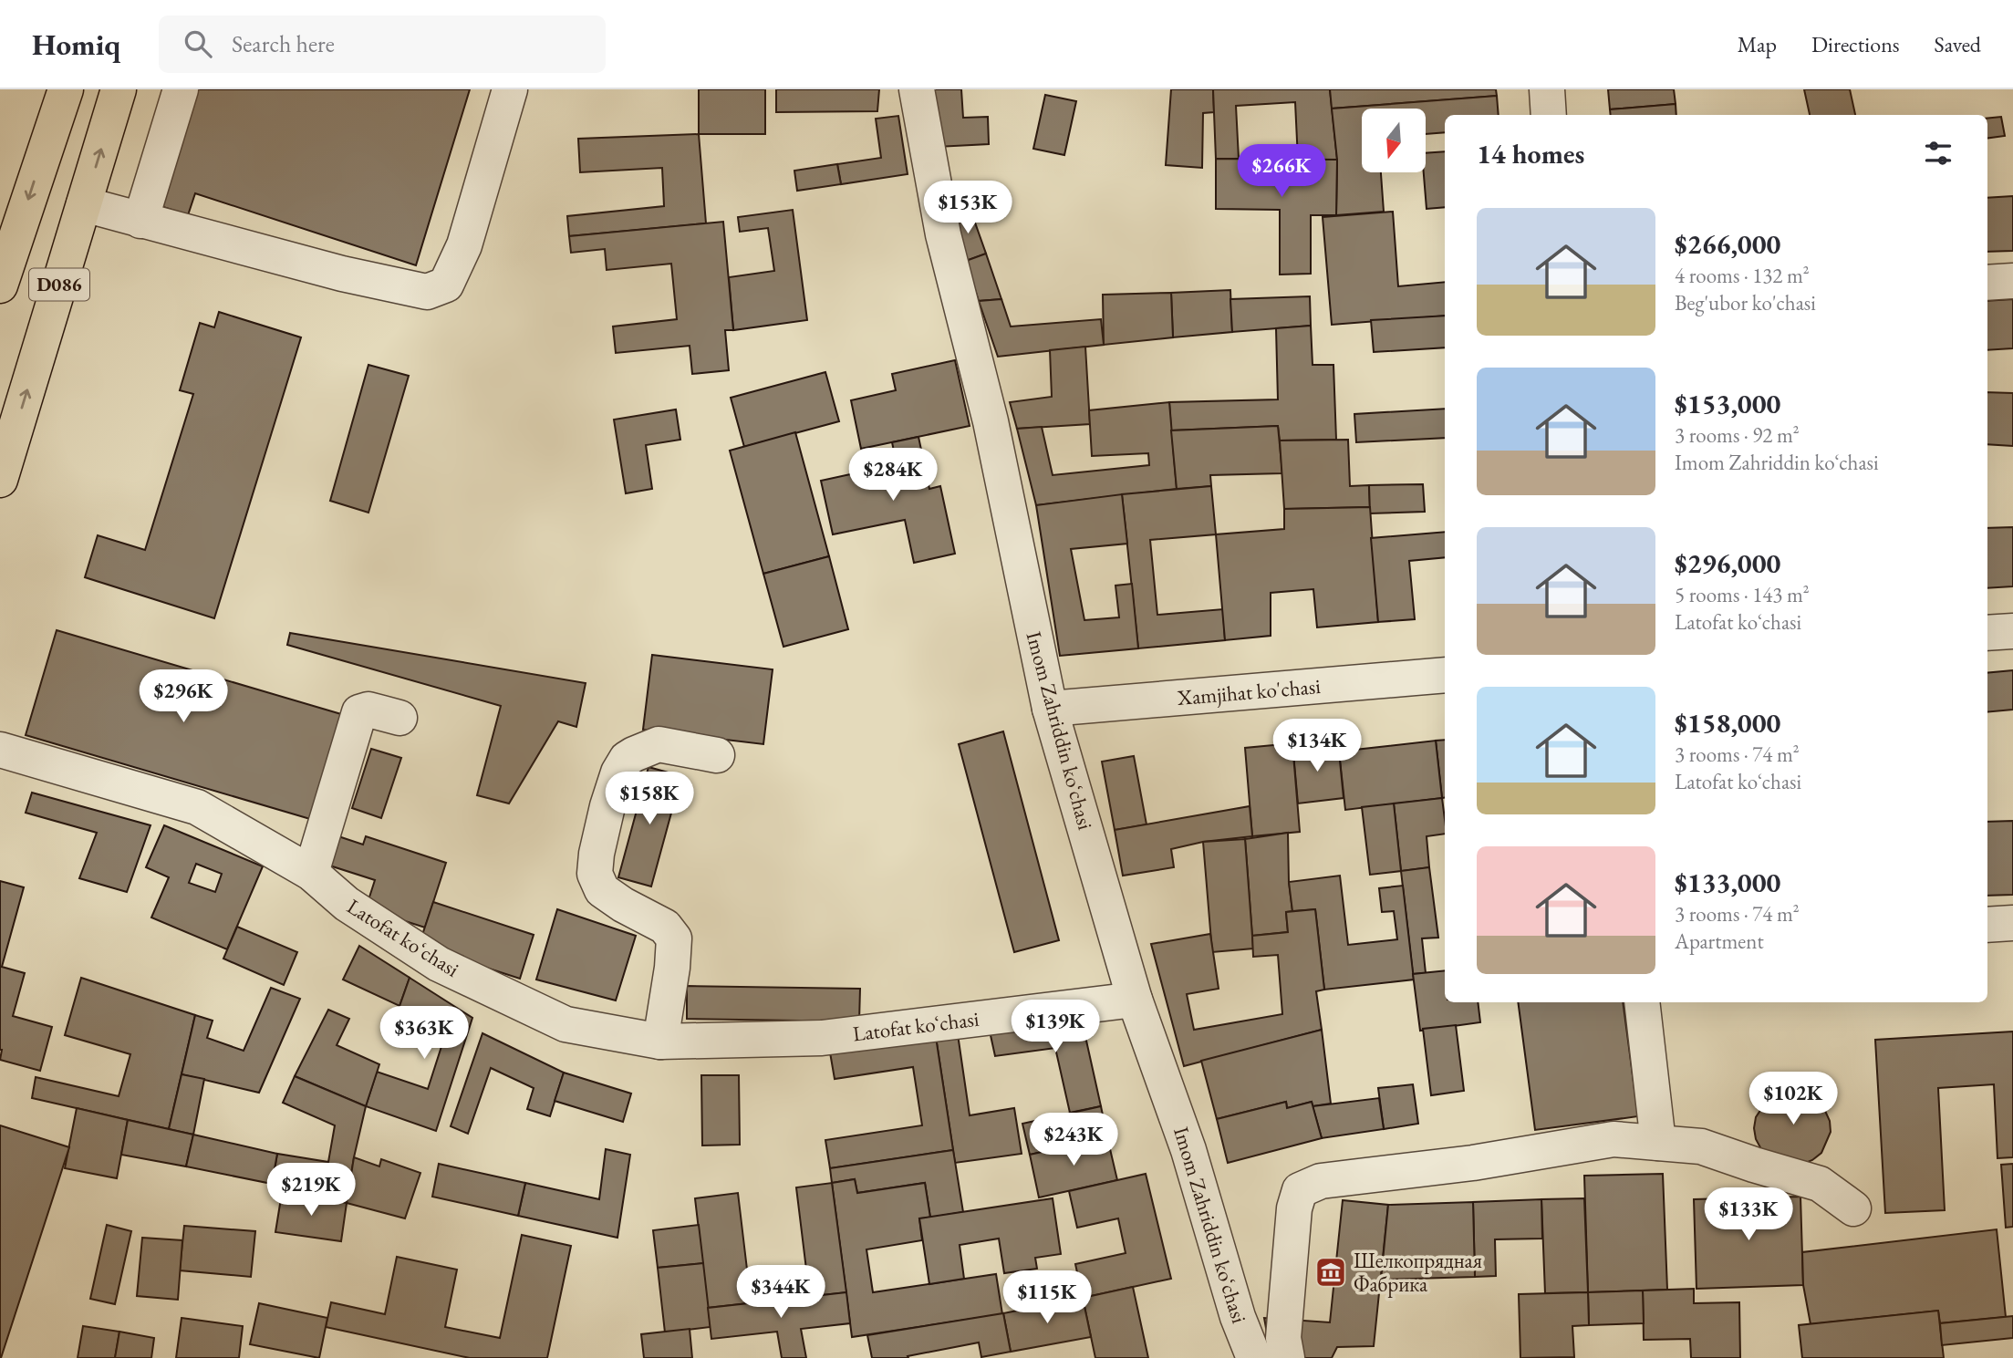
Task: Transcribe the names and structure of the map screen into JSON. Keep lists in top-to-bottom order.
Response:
{
  "streets": {
    "main road": ["D086"],
    "street": ["Xamjihat ko'chasi", "Imom Zahriddin koʻchasi", "Latofat koʻchasi"]
  },
  "crossings": [
    ["Xamjihat ko'chasi", "Imom Zahriddin koʻchasi"],
    ["Imom Zahriddin koʻchasi", "Latofat koʻchasi"]
  ],
  "places": {
    "museum": ["Шелкопрядная Фабрика"]
  },
  "north": "bottom",
  "page": {
    "header": "Homiq",
    "search": "Search here",
    "nav": ["Map", "Directions", "Saved"],
    "heading": "14 homes",
    "price": [
      "$266K",
      "$153K",
      "$284K",
      "$296K",
      "$134K",
      "$158K",
      "$139K",
      "$363K",
      "$102K",
      "$243K",
      "$219K",
      "$133K",
      "$344K",
      "$115K"
    ],
    "list": [
      {
        "name": "$266,000",
        "note": "4 rooms · 132 m² · Beg'ubor ko'chasi"
      },
      {
        "name": "$153,000",
        "note": "3 rooms · 92 m² · Imom Zahriddin koʻchasi"
      },
      {
        "name": "$296,000",
        "note": "5 rooms · 143 m² · Latofat koʻchasi"
      },
      {
        "name": "$158,000",
        "note": "3 rooms · 74 m² · Latofat koʻchasi"
      },
      {
        "name": "$133,000",
        "note": "3 rooms · 74 m² · Apartment"
      }
    ]
  }
}
